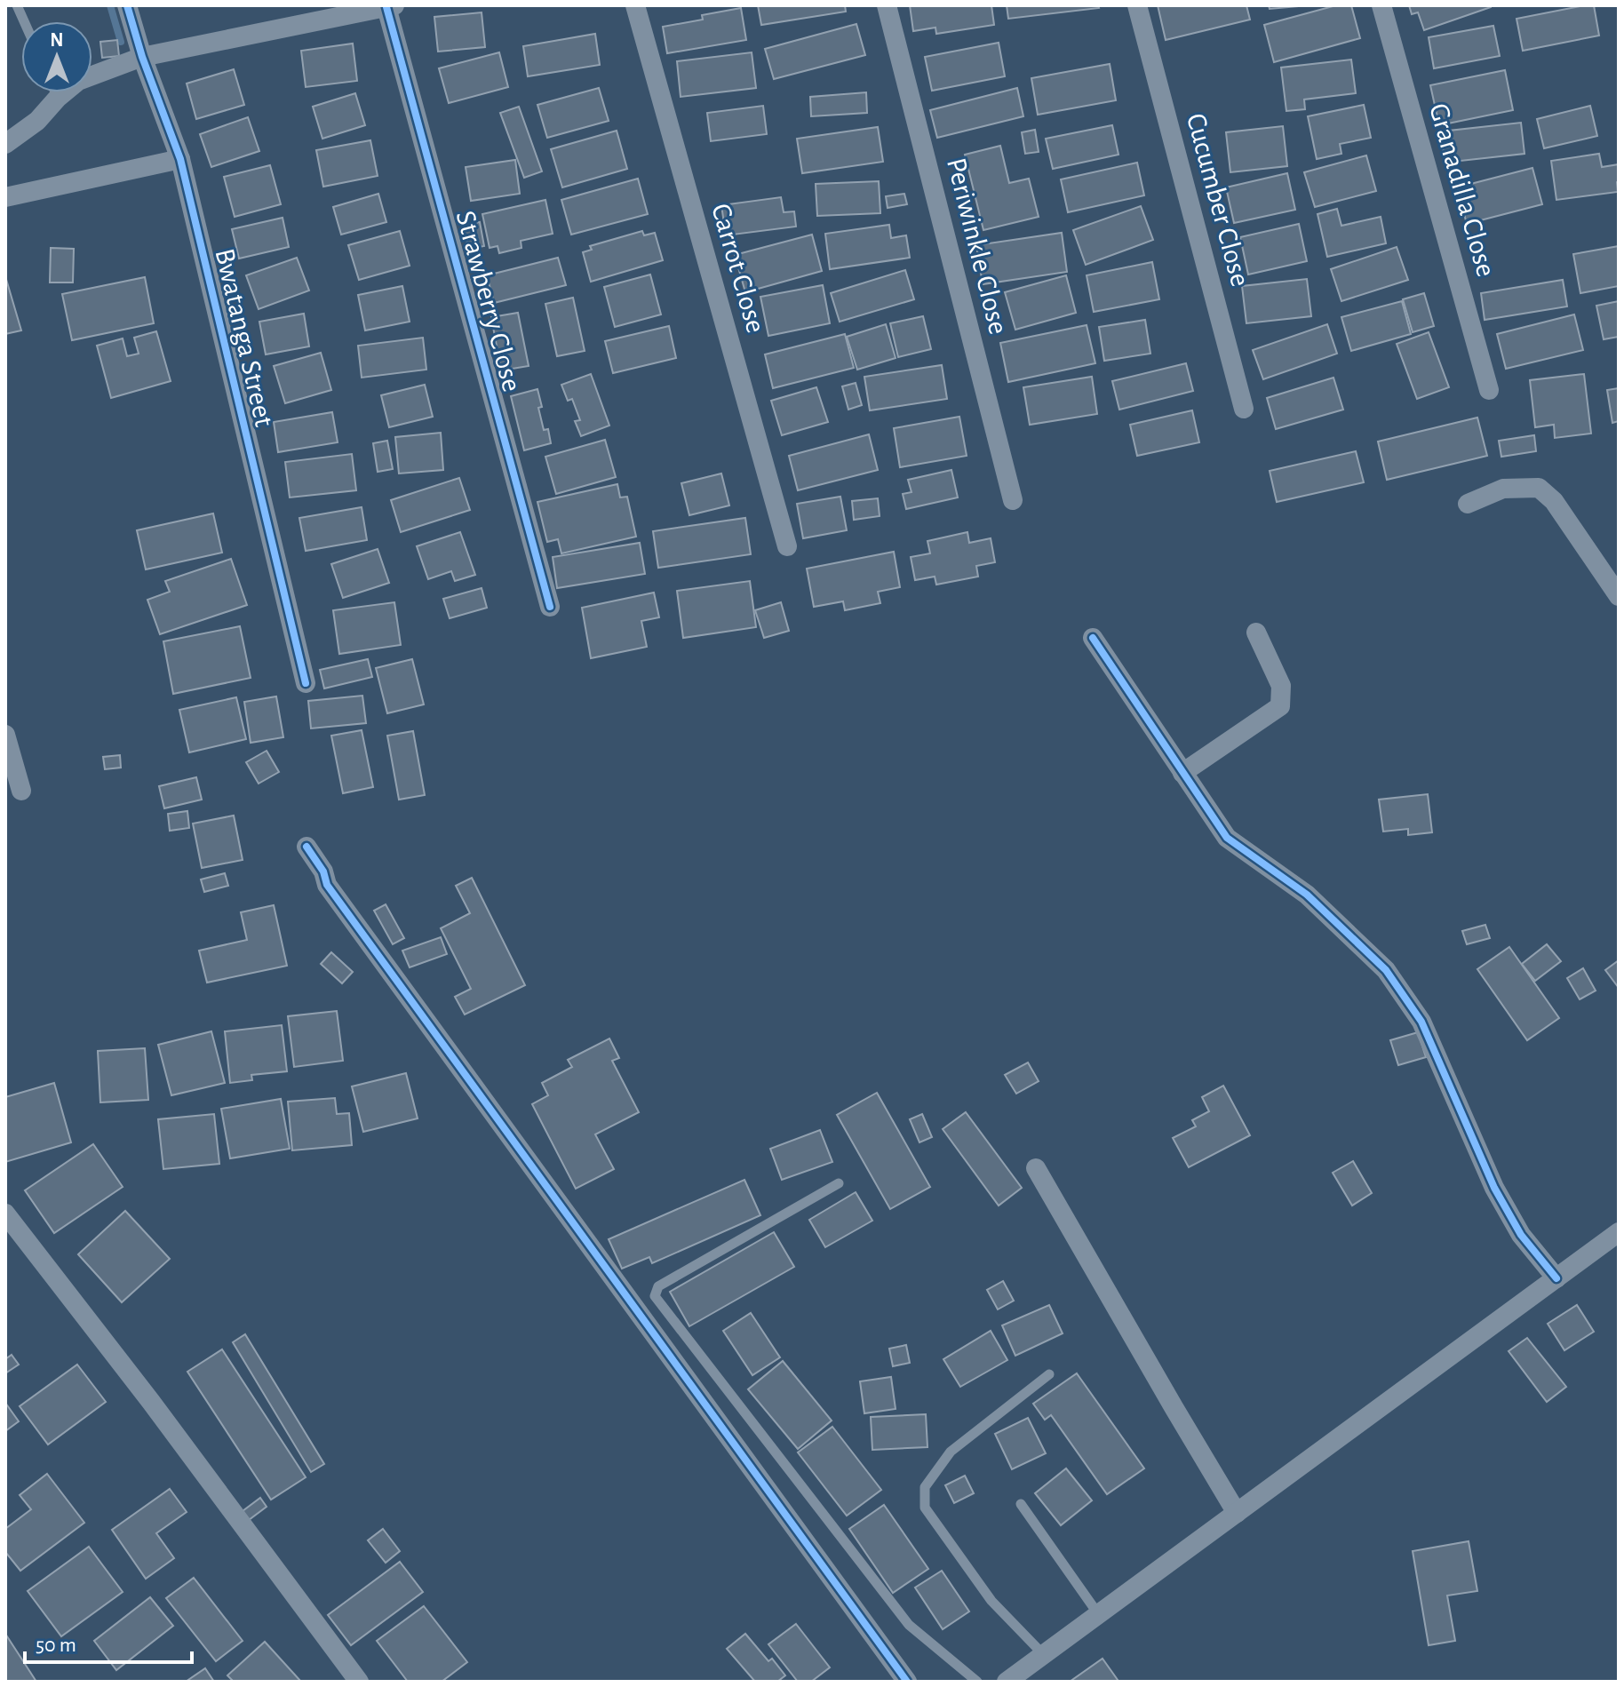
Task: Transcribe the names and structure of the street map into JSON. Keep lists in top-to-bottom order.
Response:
{
  "streets": {
    "street": [
      "Granadilla Close",
      "Cucumber Close",
      "Periwinkle Close",
      "Carrot Close",
      "Strawberry Close",
      "Bwatanga Street"
    ]
  },
  "scale_bar": "50 m",
  "north": "top"
}
